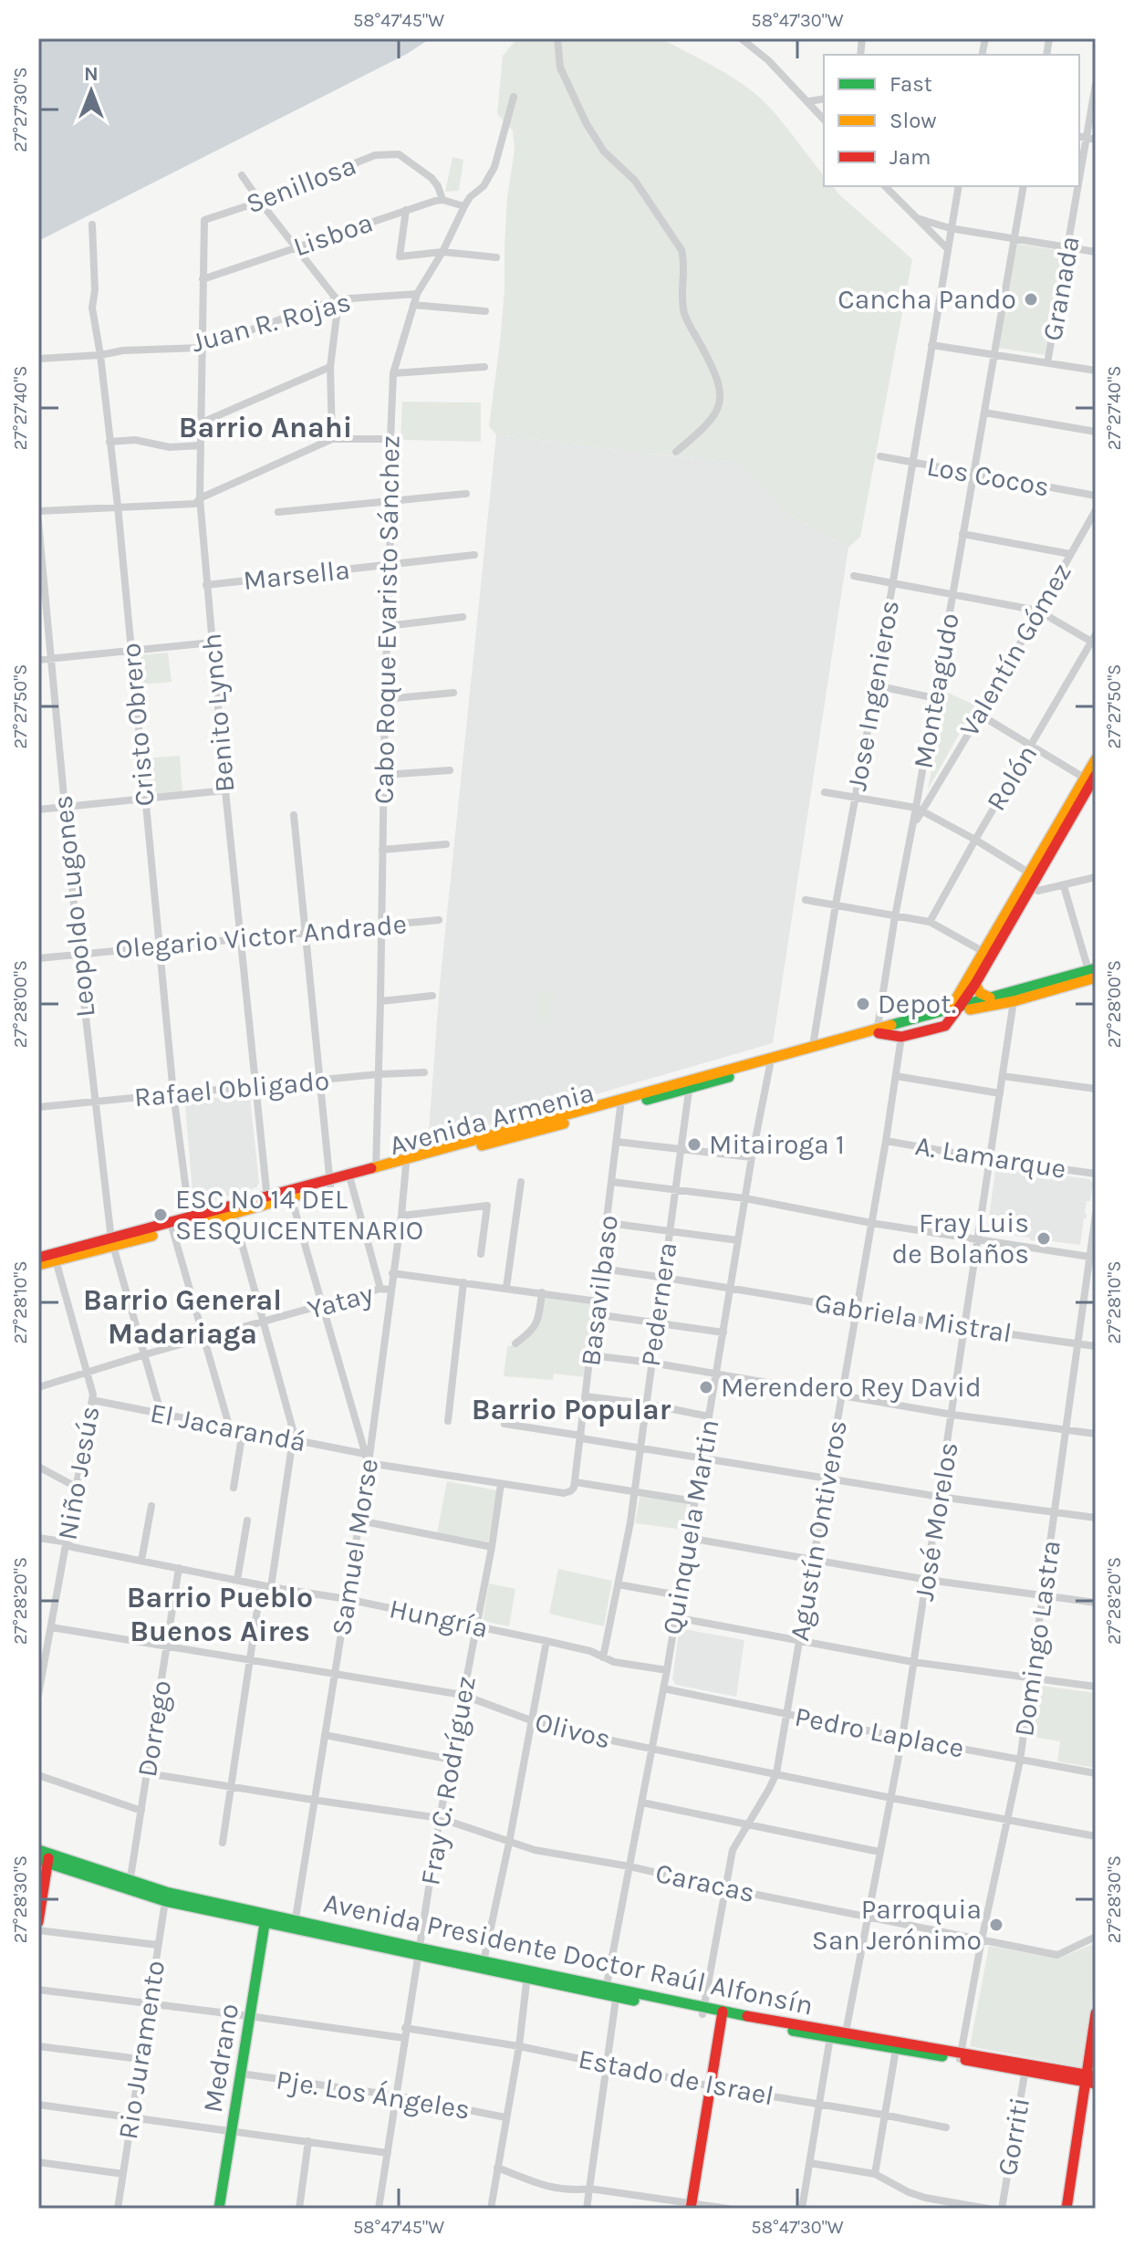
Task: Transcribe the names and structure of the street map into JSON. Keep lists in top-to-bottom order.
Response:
{
  "streets": {
    "main road": ["Avenida Armenia", "Avenida Presidente Doctor Raúl Alfonsín", "Medrano"],
    "street": [
      "Senillosa",
      "Lisboa",
      "Granada",
      "Juan R. Rojas",
      "Los Cocos",
      "Marsella",
      "Cabo Roque Evaristo Sánchez",
      "Valentín Gómez",
      "Monteagudo",
      "Jose Ingenieros",
      "Benito Lynch",
      "Cristo Obrero",
      "Rolón",
      "Leopoldo Lugones",
      "Olegario Victor Andrade",
      "Rafael Obligado",
      "A. Lamarque",
      "Basavilbaso",
      "Yatay",
      "Pedernera",
      "Gabriela Mistral",
      "El Jacarandá",
      "Niño Jesús",
      "José Morelos",
      "Quinquela Martin",
      "Agustín Ontiveros",
      "Samuel Morse",
      "Hungría",
      "Domingo Lastra",
      "Dorrego",
      "Olivos",
      "Pedro Laplace",
      "Fray C. Rodríguez",
      "Caracas",
      "Rio Juramento",
      "Estado de Israel",
      "Pje. Los Ángeles",
      "Gorriti"
    ]
  },
  "crossings": [
    ["Senillosa", "Lisboa"],
    ["Senillosa", "Benito Lynch"],
    ["Lisboa", "Benito Lynch"],
    ["Juan R. Rojas", "Cabo Roque Evaristo Sánchez"],
    ["Juan R. Rojas", "Benito Lynch"],
    ["Juan R. Rojas", "Cristo Obrero"],
    ["Los Cocos", "Monteagudo"],
    ["Los Cocos", "Jose Ingenieros"],
    ["Marsella", "Cabo Roque Evaristo Sánchez"],
    ["Marsella", "Benito Lynch"],
    ["Cabo Roque Evaristo Sánchez", "Olegario Victor Andrade"],
    ["Cabo Roque Evaristo Sánchez", "Rafael Obligado"],
    ["Cabo Roque Evaristo Sánchez", "Avenida Armenia"],
    ["Valentín Gómez", "Monteagudo"],
    ["Monteagudo", "Avenida Armenia"],
    ["Jose Ingenieros", "Avenida Armenia"],
    ["Benito Lynch", "Olegario Victor Andrade"],
    ["Benito Lynch", "Rafael Obligado"],
    ["Benito Lynch", "Avenida Armenia"],
    ["Cristo Obrero", "Olegario Victor Andrade"],
    ["Cristo Obrero", "Rafael Obligado"],
    ["Cristo Obrero", "Avenida Armenia"],
    ["Leopoldo Lugones", "Olegario Victor Andrade"],
    ["Leopoldo Lugones", "Rafael Obligado"],
    ["Leopoldo Lugones", "Avenida Armenia"],
    ["Leopoldo Lugones", "Yatay"],
    ["Leopoldo Lugones", "El Jacarandá"],
    ["Avenida Armenia", "Basavilbaso"],
    ["Avenida Armenia", "Pedernera"],
    ["Avenida Armenia", "Niño Jesús"],
    ["Avenida Armenia", "Quinquela Martin"],
    ["Avenida Armenia", "Samuel Morse"],
    ["A. Lamarque", "José Morelos"],
    ["A. Lamarque", "Agustín Ontiveros"],
    ["Basavilbaso", "Gabriela Mistral"],
    ["Yatay", "Niño Jesús"],
    ["Yatay", "Samuel Morse"],
    ["Pedernera", "Gabriela Mistral"],
    ["Pedernera", "Hungría"],
    ["Gabriela Mistral", "José Morelos"],
    ["Gabriela Mistral", "Quinquela Martin"],
    ["Gabriela Mistral", "Agustín Ontiveros"],
    ["Gabriela Mistral", "Domingo Lastra"],
    ["El Jacarandá", "Niño Jesús"],
    ["Niño Jesús", "Hungría"],
    ["Niño Jesús", "Olivos"],
    ["José Morelos", "Olivos"],
    ["José Morelos", "Pedro Laplace"],
    ["José Morelos", "Caracas"],
    ["José Morelos", "Avenida Presidente Doctor Raúl Alfonsín"],
    ["Quinquela Martin", "Hungría"],
    ["Quinquela Martin", "Olivos"],
    ["Quinquela Martin", "Pedro Laplace"],
    ["Quinquela Martin", "Caracas"],
    ["Quinquela Martin", "Avenida Presidente Doctor Raúl Alfonsín"],
    ["Agustín Ontiveros", "Olivos"],
    ["Agustín Ontiveros", "Pedro Laplace"],
    ["Agustín Ontiveros", "Caracas"],
    ["Agustín Ontiveros", "Avenida Presidente Doctor Raúl Alfonsín"],
    ["Samuel Morse", "Hungría"],
    ["Samuel Morse", "Olivos"],
    ["Samuel Morse", "Caracas"],
    ["Samuel Morse", "Avenida Presidente Doctor Raúl Alfonsín"],
    ["Hungría", "Dorrego"],
    ["Hungría", "Fray C. Rodríguez"],
    ["Domingo Lastra", "Olivos"],
    ["Domingo Lastra", "Pedro Laplace"],
    ["Domingo Lastra", "Caracas"],
    ["Domingo Lastra", "Avenida Presidente Doctor Raúl Alfonsín"],
    ["Dorrego", "Olivos"],
    ["Dorrego", "Caracas"],
    ["Dorrego", "Avenida Presidente Doctor Raúl Alfonsín"],
    ["Olivos", "Fray C. Rodríguez"],
    ["Fray C. Rodríguez", "Caracas"],
    ["Fray C. Rodríguez", "Avenida Presidente Doctor Raúl Alfonsín"],
    ["Fray C. Rodríguez", "Estado de Israel"],
    ["Fray C. Rodríguez", "Pje. Los Ángeles"],
    ["Avenida Presidente Doctor Raúl Alfonsín", "Rio Juramento"],
    ["Avenida Presidente Doctor Raúl Alfonsín", "Medrano"],
    ["Avenida Presidente Doctor Raúl Alfonsín", "Gorriti"],
    ["Medrano", "Pje. Los Ángeles"]
  ],
  "districts": [
    "Barrio Anahi",
    "Barrio General Madariaga",
    "Barrio Popular",
    "Barrio Pueblo Buenos Aires"
  ],
  "places": [
    "Cancha Pando",
    "Depot.",
    "Mitairoga 1",
    "ESC Nº 14 DEL SESQUICENTENARIO",
    "Fray Luis de Bolaños",
    "Merendero Rey David",
    "Parroquia San Jerónimo"
  ],
  "legend": ["Fast", "Slow", "Jam"],
  "north": "top",
  "coordinates": [
    "58°47'45\"W",
    "58°47'30\"W",
    "27°27'30\"S",
    "27°27'40\"S",
    "27°27'50\"S",
    "27°28'00\"S",
    "27°28'10\"S",
    "27°28'20\"S",
    "27°28'30\"S"
  ]
}
